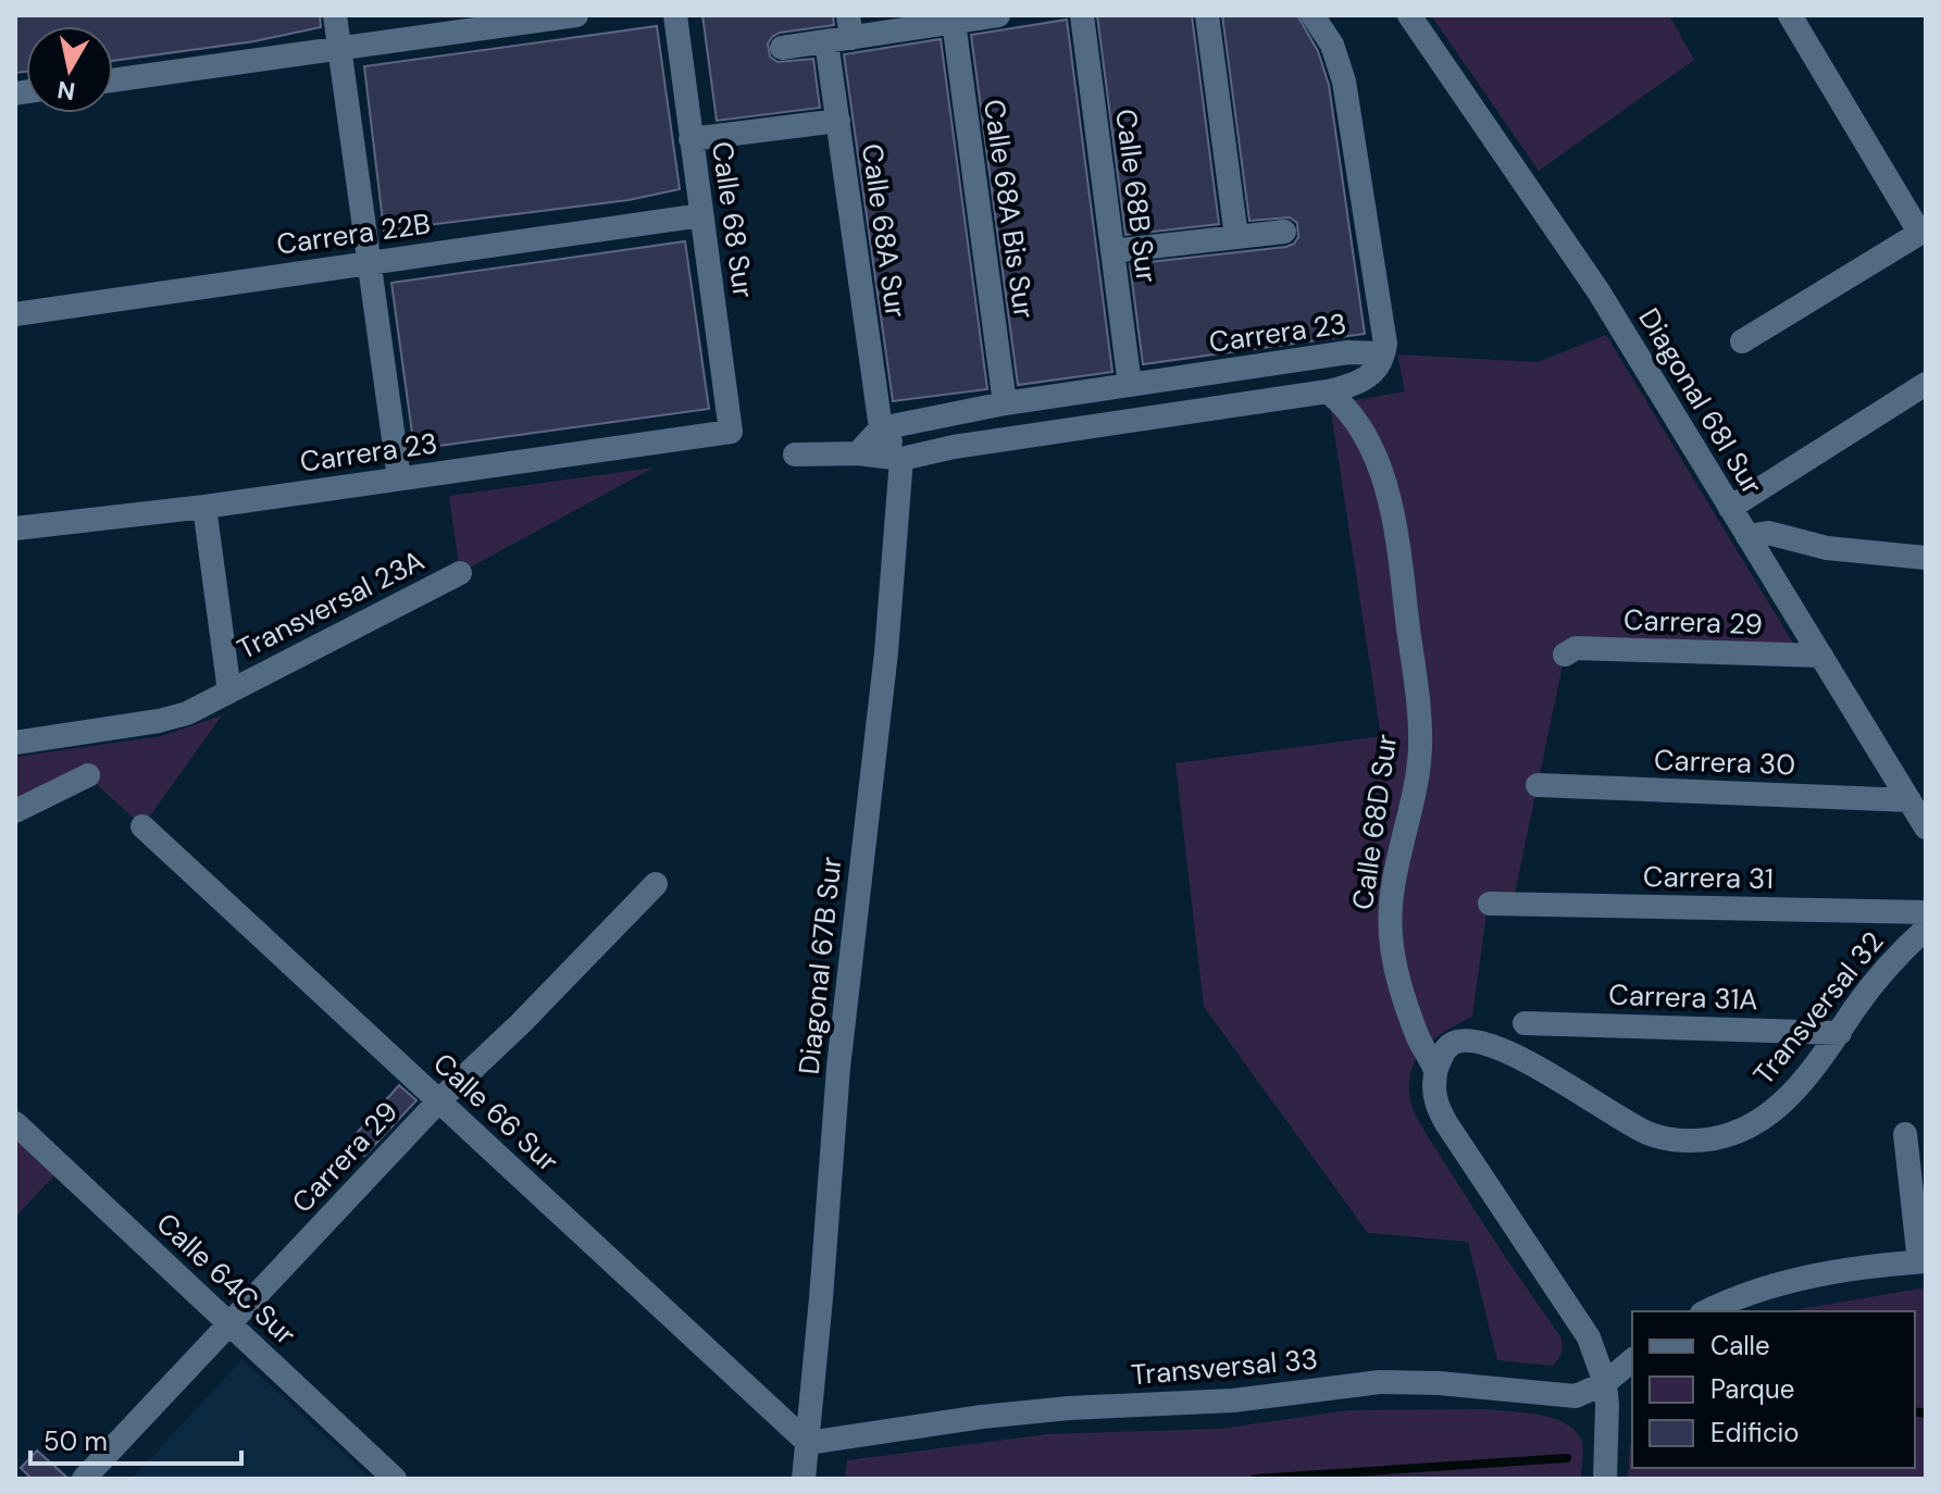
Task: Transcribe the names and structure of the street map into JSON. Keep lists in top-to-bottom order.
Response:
{
  "streets": {
    "street": [
      "Calle 68B Sur",
      "Calle 68A Bis Sur",
      "Calle 68 Sur",
      "Calle 68A Sur",
      "Carrera 22B",
      "Carrera 23",
      "Diagonal 68I Sur",
      "Transversal 23A",
      "Carrera 29",
      "Carrera 30",
      "Calle 68D Sur",
      "Carrera 31",
      "Diagonal 67B Sur",
      "Carrera 31A",
      "Transversal 32",
      "Calle 66 Sur",
      "Calle 64C Sur",
      "Transversal 33"
    ]
  },
  "crossings": [
    ["Calle 68B Sur", "Carrera 23"],
    ["Calle 68A Bis Sur", "Carrera 23"],
    ["Calle 68 Sur", "Carrera 22B"],
    ["Calle 68 Sur", "Carrera 23"],
    ["Calle 68A Sur", "Carrera 23"],
    ["Carrera 23", "Calle 68D Sur"],
    ["Carrera 23", "Diagonal 67B Sur"],
    ["Diagonal 68I Sur", "Carrera 29"],
    ["Diagonal 68I Sur", "Carrera 30"],
    ["Carrera 29", "Calle 66 Sur"],
    ["Carrera 29", "Calle 64C Sur"],
    ["Calle 68D Sur", "Transversal 32"],
    ["Calle 68D Sur", "Transversal 33"],
    ["Diagonal 67B Sur", "Calle 66 Sur"],
    ["Diagonal 67B Sur", "Transversal 33"],
    ["Carrera 31A", "Transversal 32"],
    ["Calle 66 Sur", "Transversal 33"]
  ],
  "legend": ["Calle", "Parque", "Edificio"],
  "scale_bar": "50 m",
  "north": "bottom"
}
